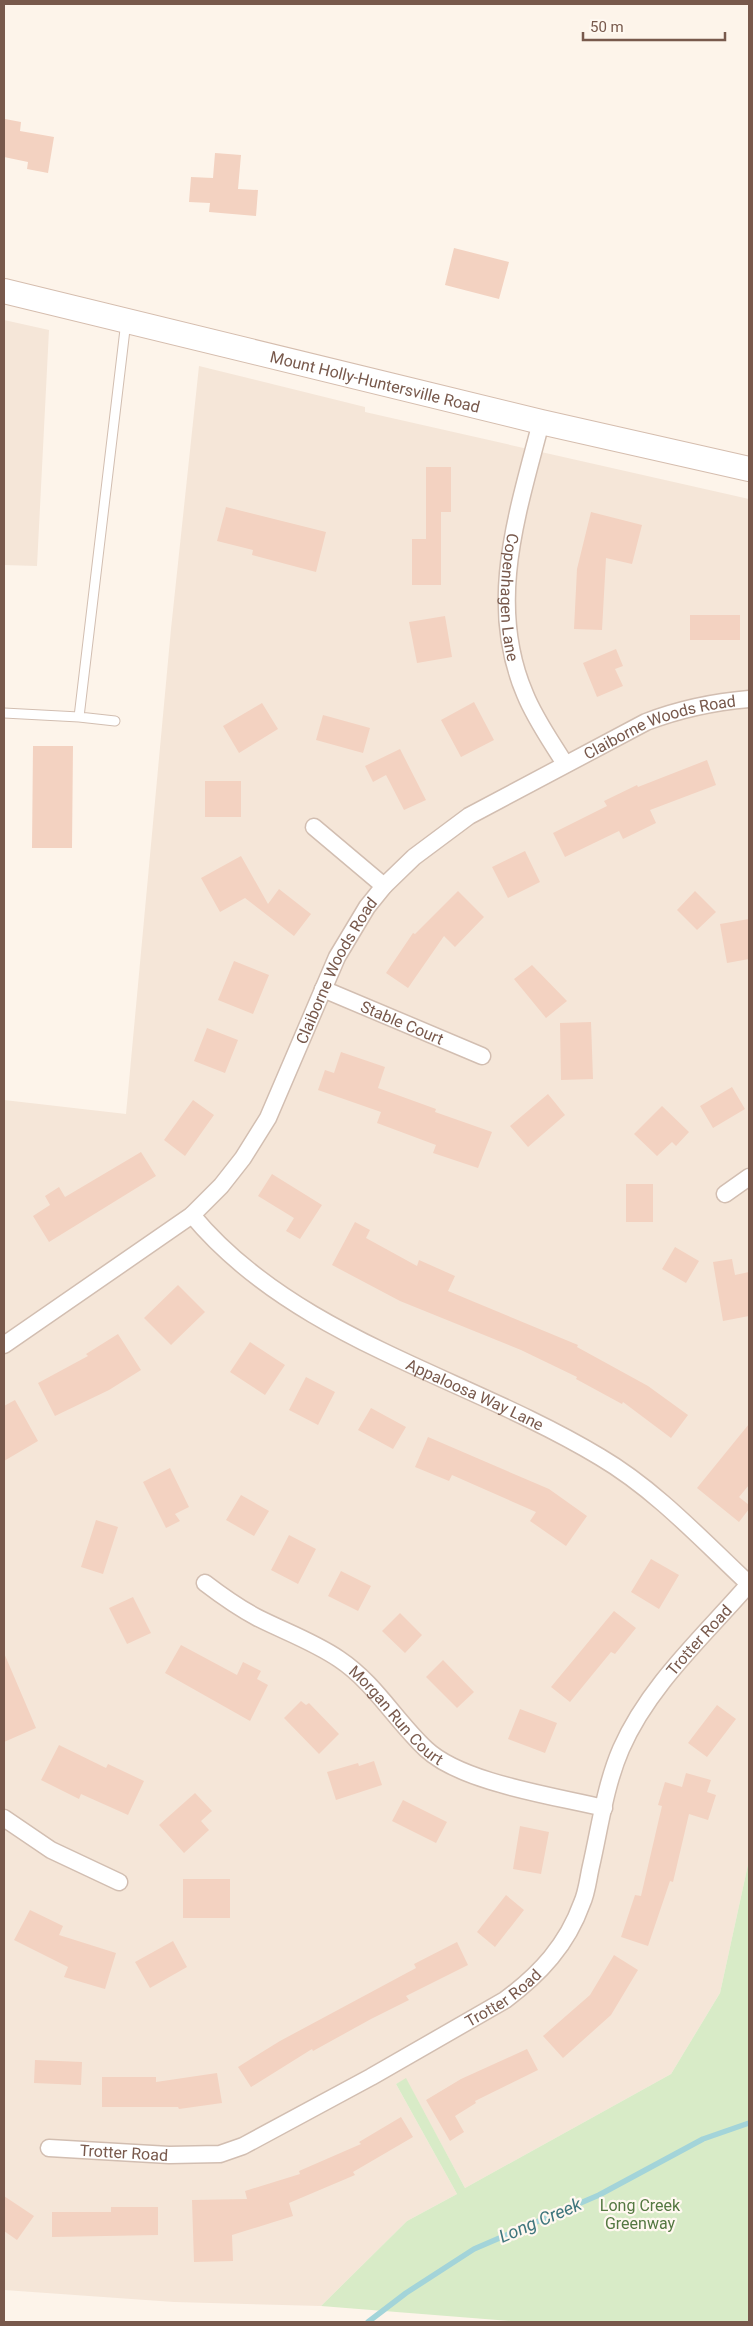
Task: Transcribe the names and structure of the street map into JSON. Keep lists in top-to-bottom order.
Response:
{
  "streets": {
    "main road": ["Mount Holly-Huntersville Road"],
    "street": [
      "Copenhagen Lane",
      "Claiborne Woods Road",
      "Stable Court",
      "Appaloosa Way Lane",
      "Trotter Road",
      "Morgan Run Court"
    ]
  },
  "crossings": [
    ["Mount Holly-Huntersville Road", "Copenhagen Lane"],
    ["Copenhagen Lane", "Claiborne Woods Road"],
    ["Claiborne Woods Road", "Stable Court"],
    ["Claiborne Woods Road", "Appaloosa Way Lane"],
    ["Appaloosa Way Lane", "Trotter Road"],
    ["Trotter Road", "Morgan Run Court"]
  ],
  "water": ["Long Creek"],
  "parks": ["Long Creek Greenway"],
  "scale_bar": "50 m"
}
